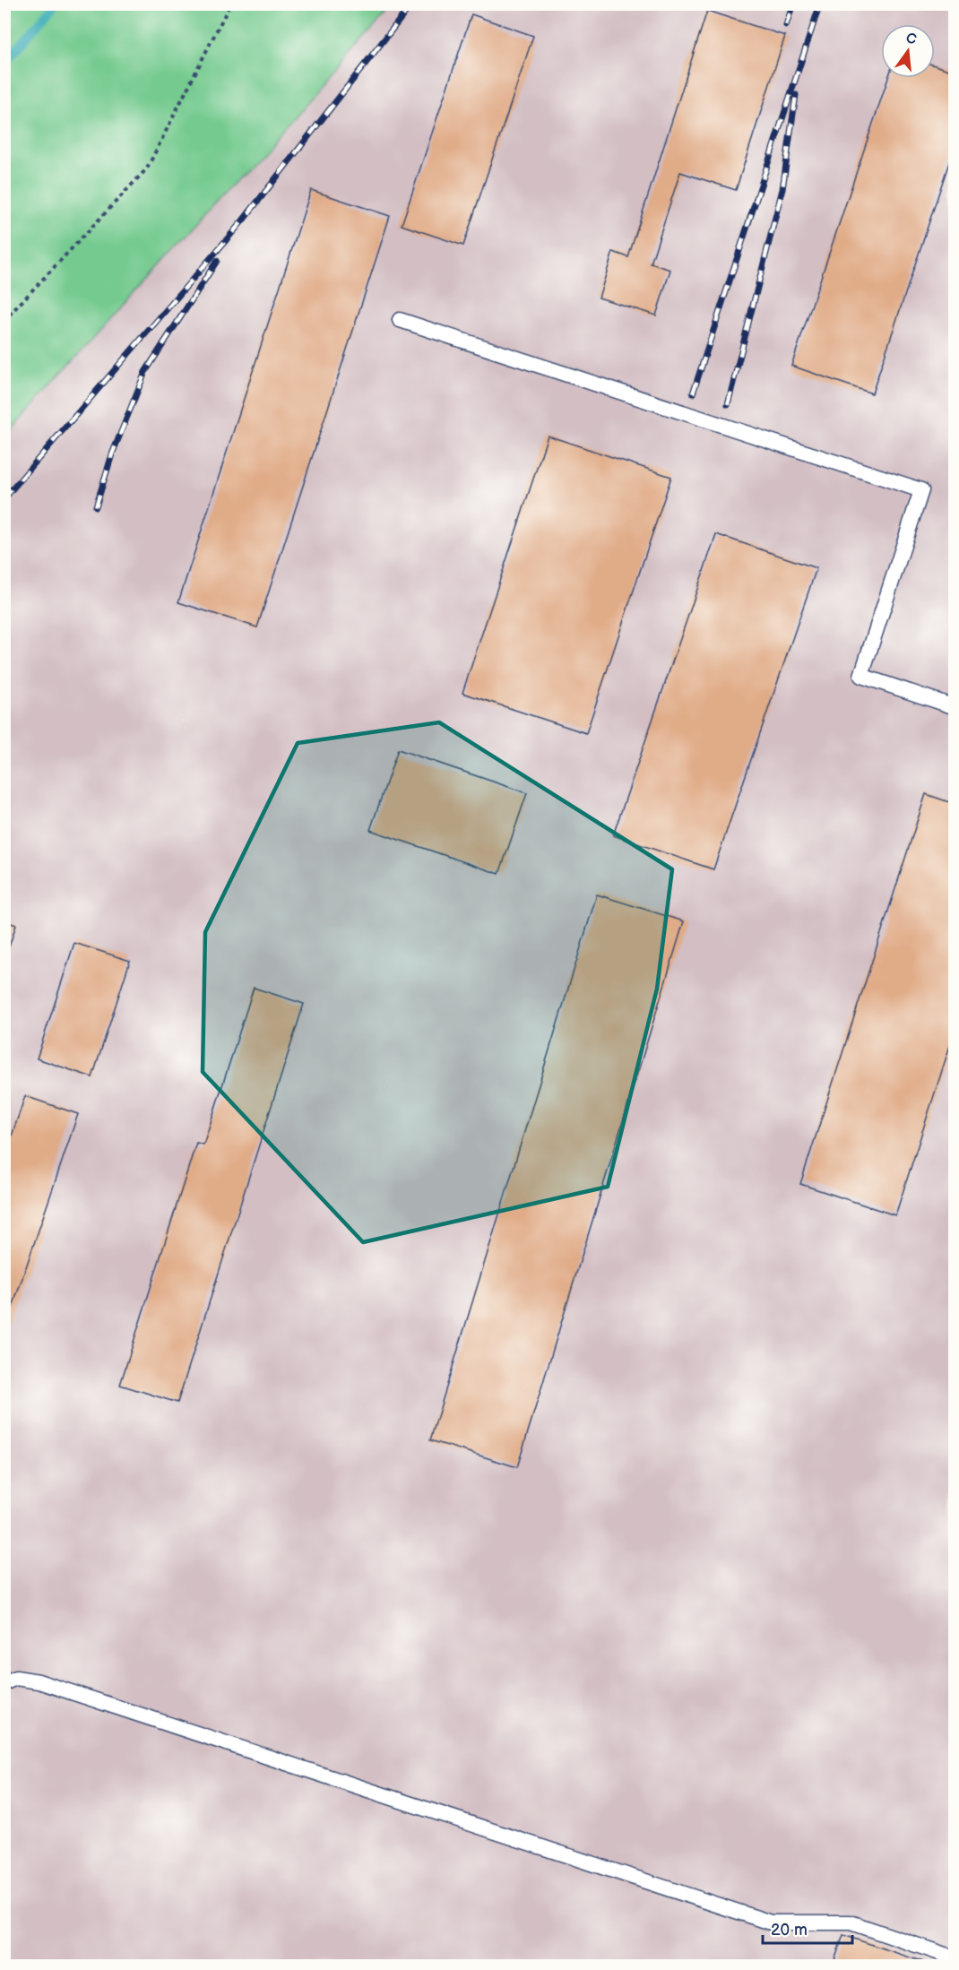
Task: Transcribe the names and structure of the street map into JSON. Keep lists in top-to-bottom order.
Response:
{
  "scale_bar": "20 m",
  "north": "top"
}
